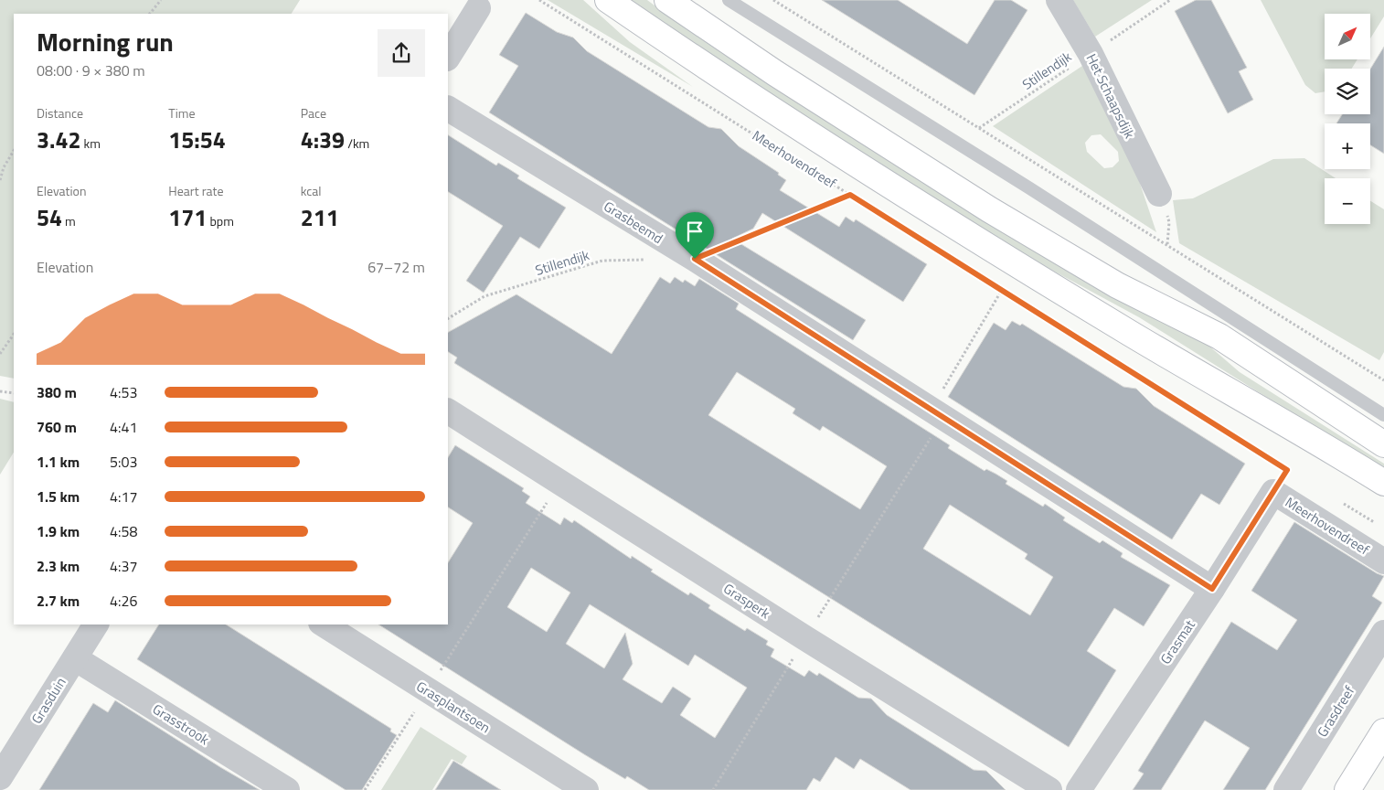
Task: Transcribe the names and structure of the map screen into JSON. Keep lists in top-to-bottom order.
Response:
{
  "streets": {
    "street": [
      "Het Schaapsdijk",
      "Meerhovendreef",
      "Grasbeemd",
      "Grasperk",
      "Grasmat",
      "Grasduin",
      "Grasplantsoen",
      "Grasdreef",
      "Grasstrook"
    ],
    "path": ["Stillendijk"]
  },
  "crossings": [
    ["Stillendijk", "Het Schaapsdijk"],
    ["Meerhovendreef", "Grasmat"],
    ["Grasbeemd", "Grasmat"],
    ["Grasduin", "Grasstrook"]
  ],
  "north": "top right",
  "page": {
    "map_buttons": ["+", "−"],
    "heading": ["Morning run", "08:00 · 9 × 380 m"],
    "stats": [
      ["Distance", "3.42 km"],
      ["Time", "15:54"],
      ["Pace", "4:39 /km"],
      ["Elevation", "54 m"],
      ["Heart rate", "171 bpm"],
      ["kcal", "211"]
    ],
    "chart": ["Elevation", "67–72 m"],
    "list": [
      {
        "name": "380 m",
        "note": "4:53"
      },
      {
        "name": "760 m",
        "note": "4:41"
      },
      {
        "name": "1.1 km",
        "note": "5:03"
      },
      {
        "name": "1.5 km",
        "note": "4:17"
      },
      {
        "name": "1.9 km",
        "note": "4:58"
      },
      {
        "name": "2.3 km",
        "note": "4:37"
      },
      {
        "name": "2.7 km",
        "note": "4:26"
      }
    ]
  }
}
